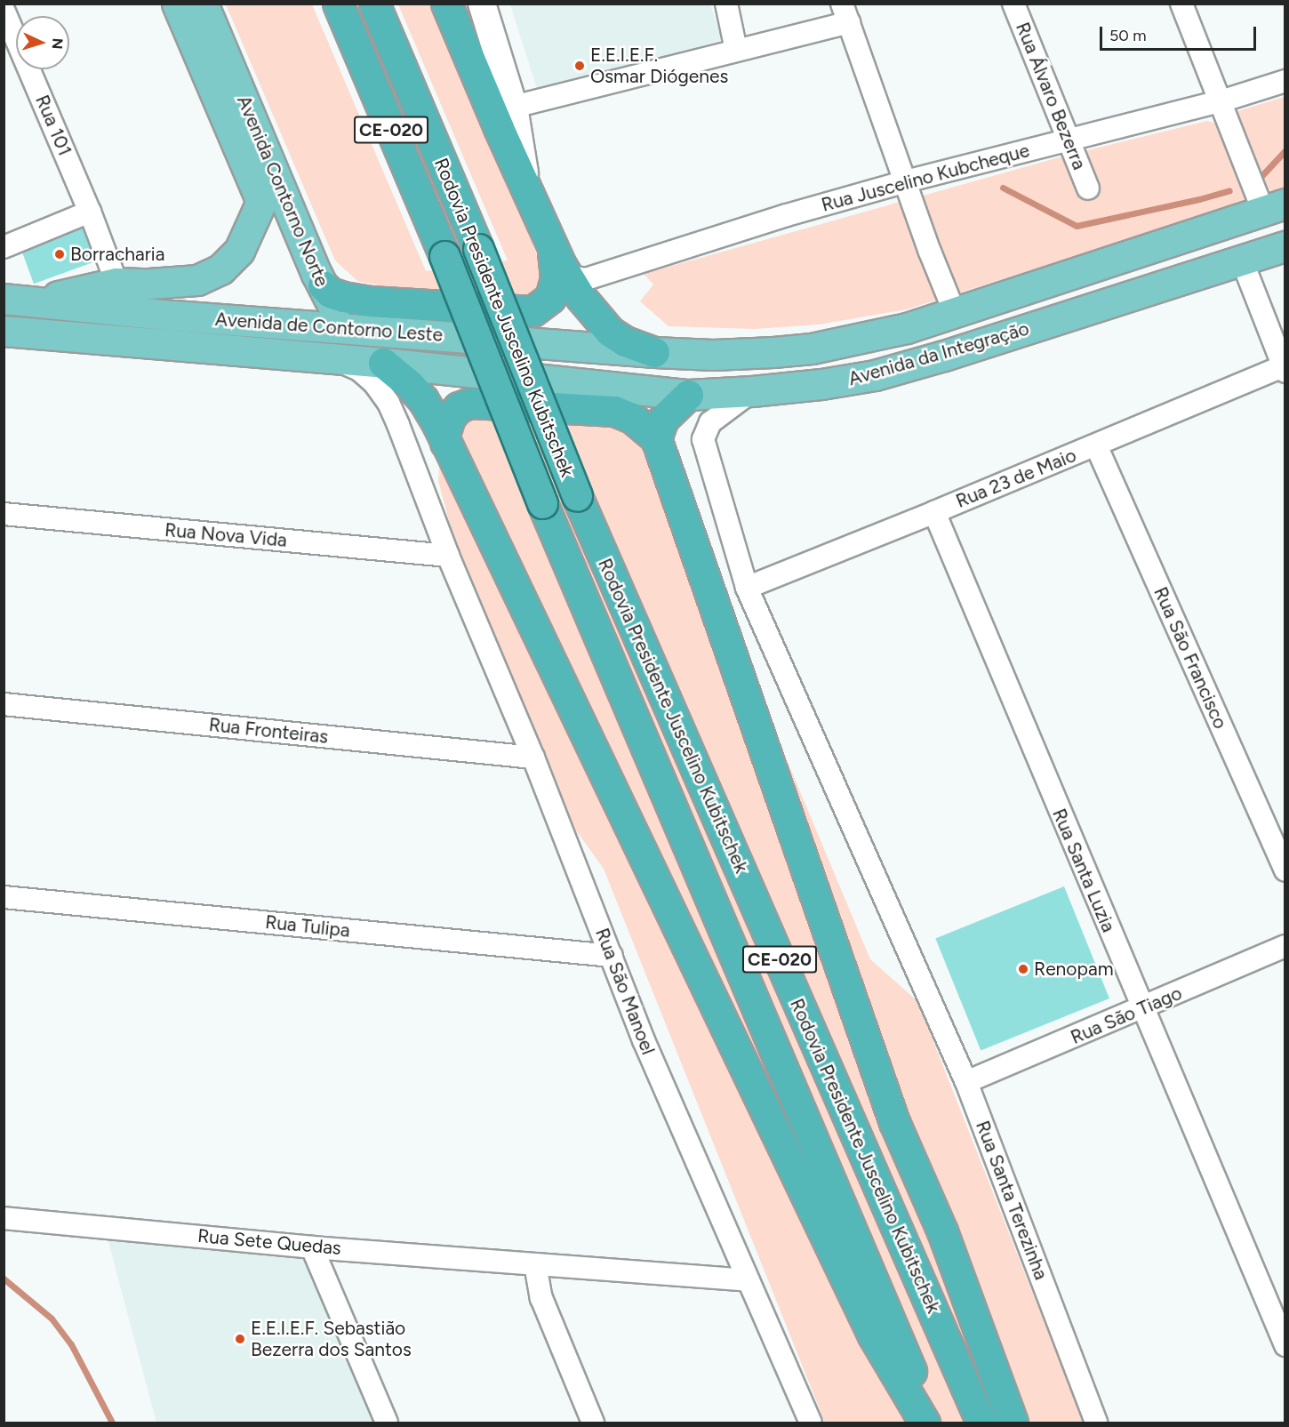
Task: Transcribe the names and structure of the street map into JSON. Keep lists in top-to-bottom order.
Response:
{
  "streets": {
    "highway": ["CE-020", "Rodovia Presidente Juscelino Kubitschek"],
    "main road": ["Avenida Contorno Norte", "Avenida de Contorno Leste", "Avenida da Integração"],
    "street": [
      "Rua Álvaro Bezerra",
      "Rua 101",
      "Rua Juscelino Kubcheque",
      "Rua 23 de Maio",
      "Rua Nova Vida",
      "Rua São Francisco",
      "Rua Fronteiras",
      "Rua Santa Luzia",
      "Rua Tulipa",
      "Rua São Manoel",
      "Rua São Tiago",
      "Rua Santa Terezinha",
      "Rua Sete Quedas"
    ]
  },
  "crossings": [
    ["Rua Álvaro Bezerra", "Rua Juscelino Kubcheque"],
    ["Avenida Contorno Norte", "Avenida de Contorno Leste"],
    ["Avenida de Contorno Leste", "Avenida da Integração"],
    ["Avenida de Contorno Leste", "Rua São Manoel"],
    ["Rua 23 de Maio", "Rua São Francisco"],
    ["Rua 23 de Maio", "Rua Santa Luzia"],
    ["Rua 23 de Maio", "Rua Santa Terezinha"],
    ["Rua Nova Vida", "Rua São Manoel"],
    ["Rua Fronteiras", "Rua São Manoel"],
    ["Rua Santa Luzia", "Rua São Tiago"],
    ["Rua Tulipa", "Rua São Manoel"],
    ["Rua São Manoel", "Rua Sete Quedas"],
    ["Rua São Tiago", "Rua Santa Terezinha"]
  ],
  "places": [
    "E.E.I.E.F. Osmar Diógenes",
    "Borracharia",
    "Renopam",
    "E.E.I.E.F. Sebastião Bezerra dos Santos"
  ],
  "scale_bar": "50 m",
  "north": "right"
}
